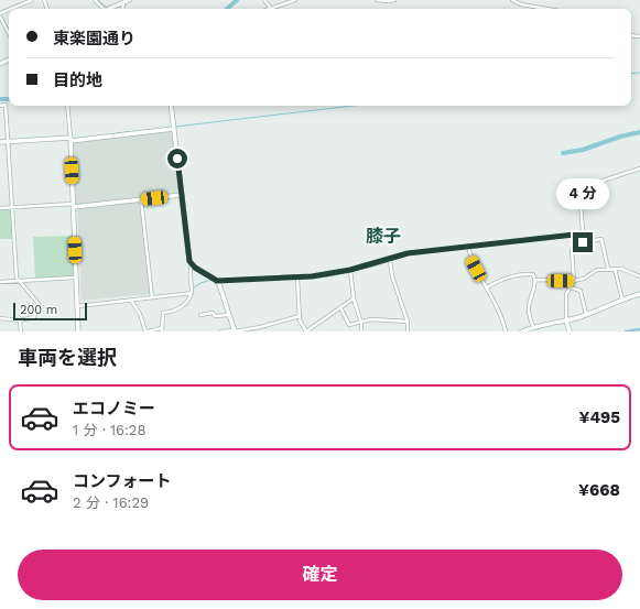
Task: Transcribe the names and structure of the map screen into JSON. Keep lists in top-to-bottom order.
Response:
{
  "districts": ["膝子"],
  "scale_bar": "200 m",
  "page": {
    "banner": ["東楽園通り", "目的地"],
    "bubble": "4 分",
    "scale": "200 m",
    "heading": "車両を選択",
    "list": [
      {
        "name": "エコノミー",
        "note": "1 分 · 16:28",
        "value": "¥495"
      },
      {
        "name": "コンフォート",
        "note": "2 分 · 16:29",
        "value": "¥668"
      }
    ],
    "buttons": "確定"
  }
}
